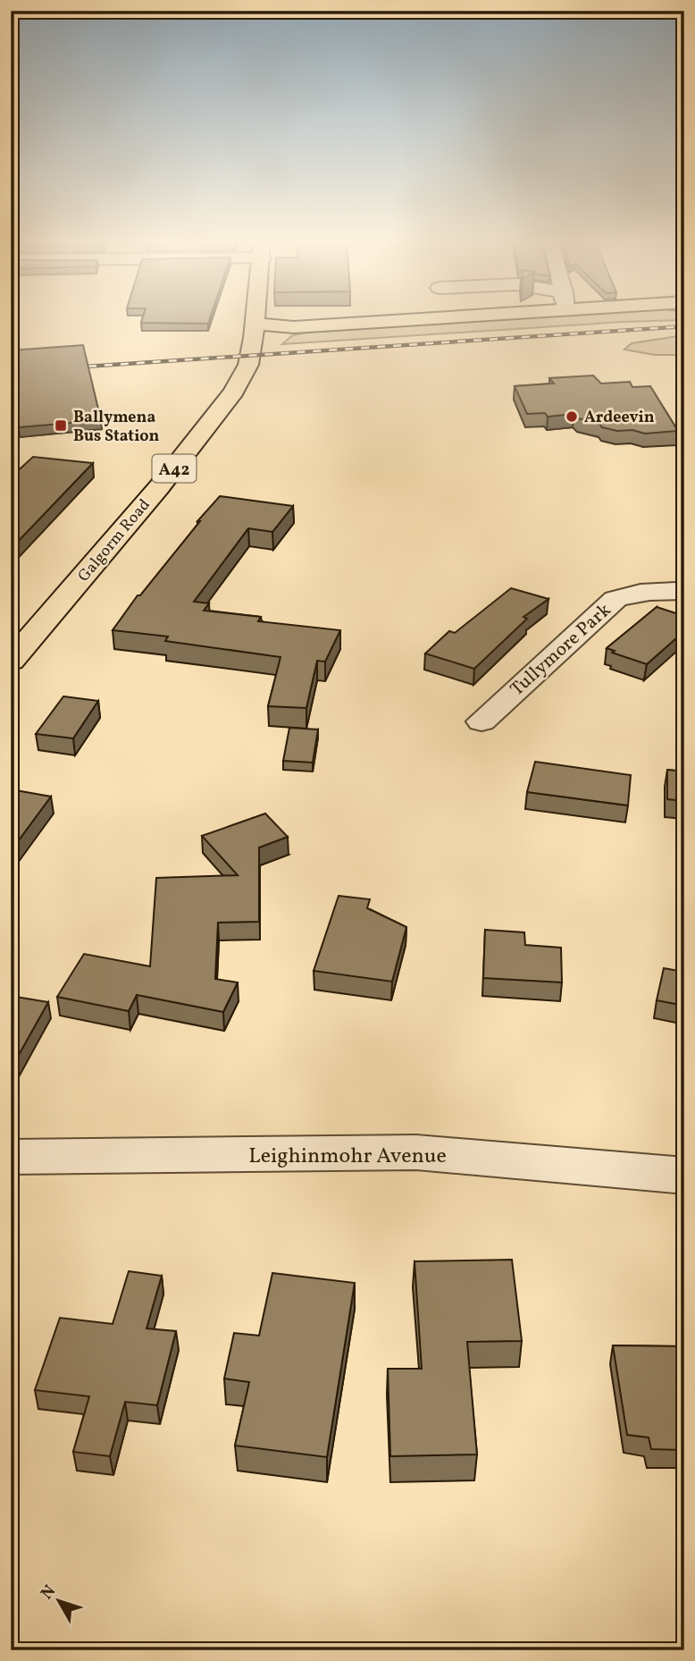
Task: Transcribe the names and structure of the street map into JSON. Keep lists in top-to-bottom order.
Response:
{
  "streets": {
    "main road": ["A42", "Galgorm Road"],
    "street": ["Tullymore Park", "Leighinmohr Avenue"]
  },
  "places": {
    "other": ["Ardeevin"],
    "transit": ["Ballymena Bus Station"]
  },
  "north": "top left"
}
